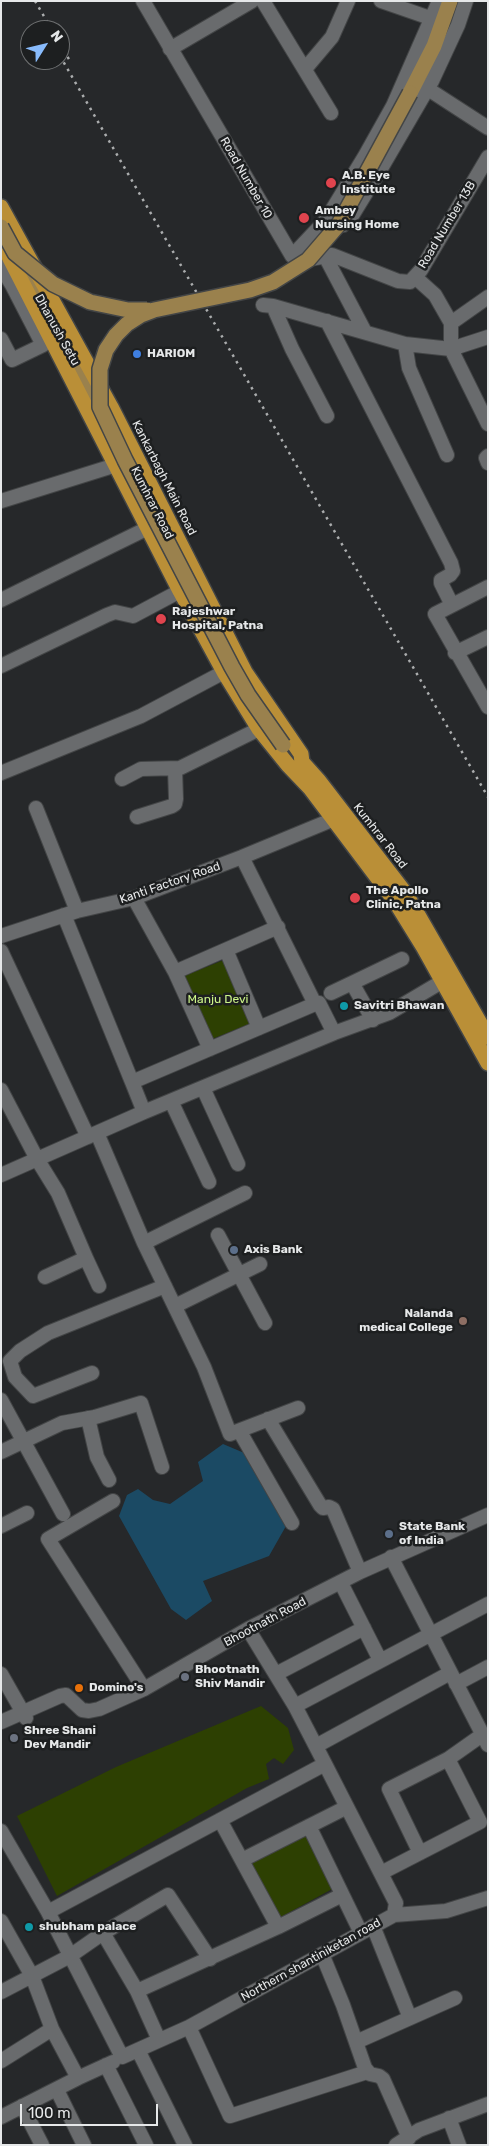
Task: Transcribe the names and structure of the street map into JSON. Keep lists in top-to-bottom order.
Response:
{
  "streets": {
    "highway": ["Kankarbagh Main Road", "Kumhrar Road"],
    "main road": ["Dhanush Setu"],
    "street": [
      "Road Number 10",
      "Road Number 13B",
      "Kanti Factory Road",
      "Bhootnath Road",
      "Northern shantiniketan road"
    ]
  },
  "crossings": [
    ["Dhanush Setu", "Kankarbagh Main Road"],
    ["Dhanush Setu", "Kumhrar Road"],
    ["Kankarbagh Main Road", "Kumhrar Road"],
    ["Bhootnath Road", "Northern shantiniketan road"]
  ],
  "parks": ["Manju Devi"],
  "places": [
    "A.B. Eye Institute",
    "Ambey Nursing Home",
    "HARIOM",
    "Rajeshwar Hospital, Patna",
    "The Apollo Clinic, Patna",
    "Savitri Bhawan",
    "Axis Bank",
    "Nalanda medical College",
    "State Bank of India",
    "Bhootnath Shiv Mandir",
    "Domino's",
    "Shree Shani Dev Mandir",
    "shubham palace"
  ],
  "scale_bar": "100 m",
  "north": "top right"
}
